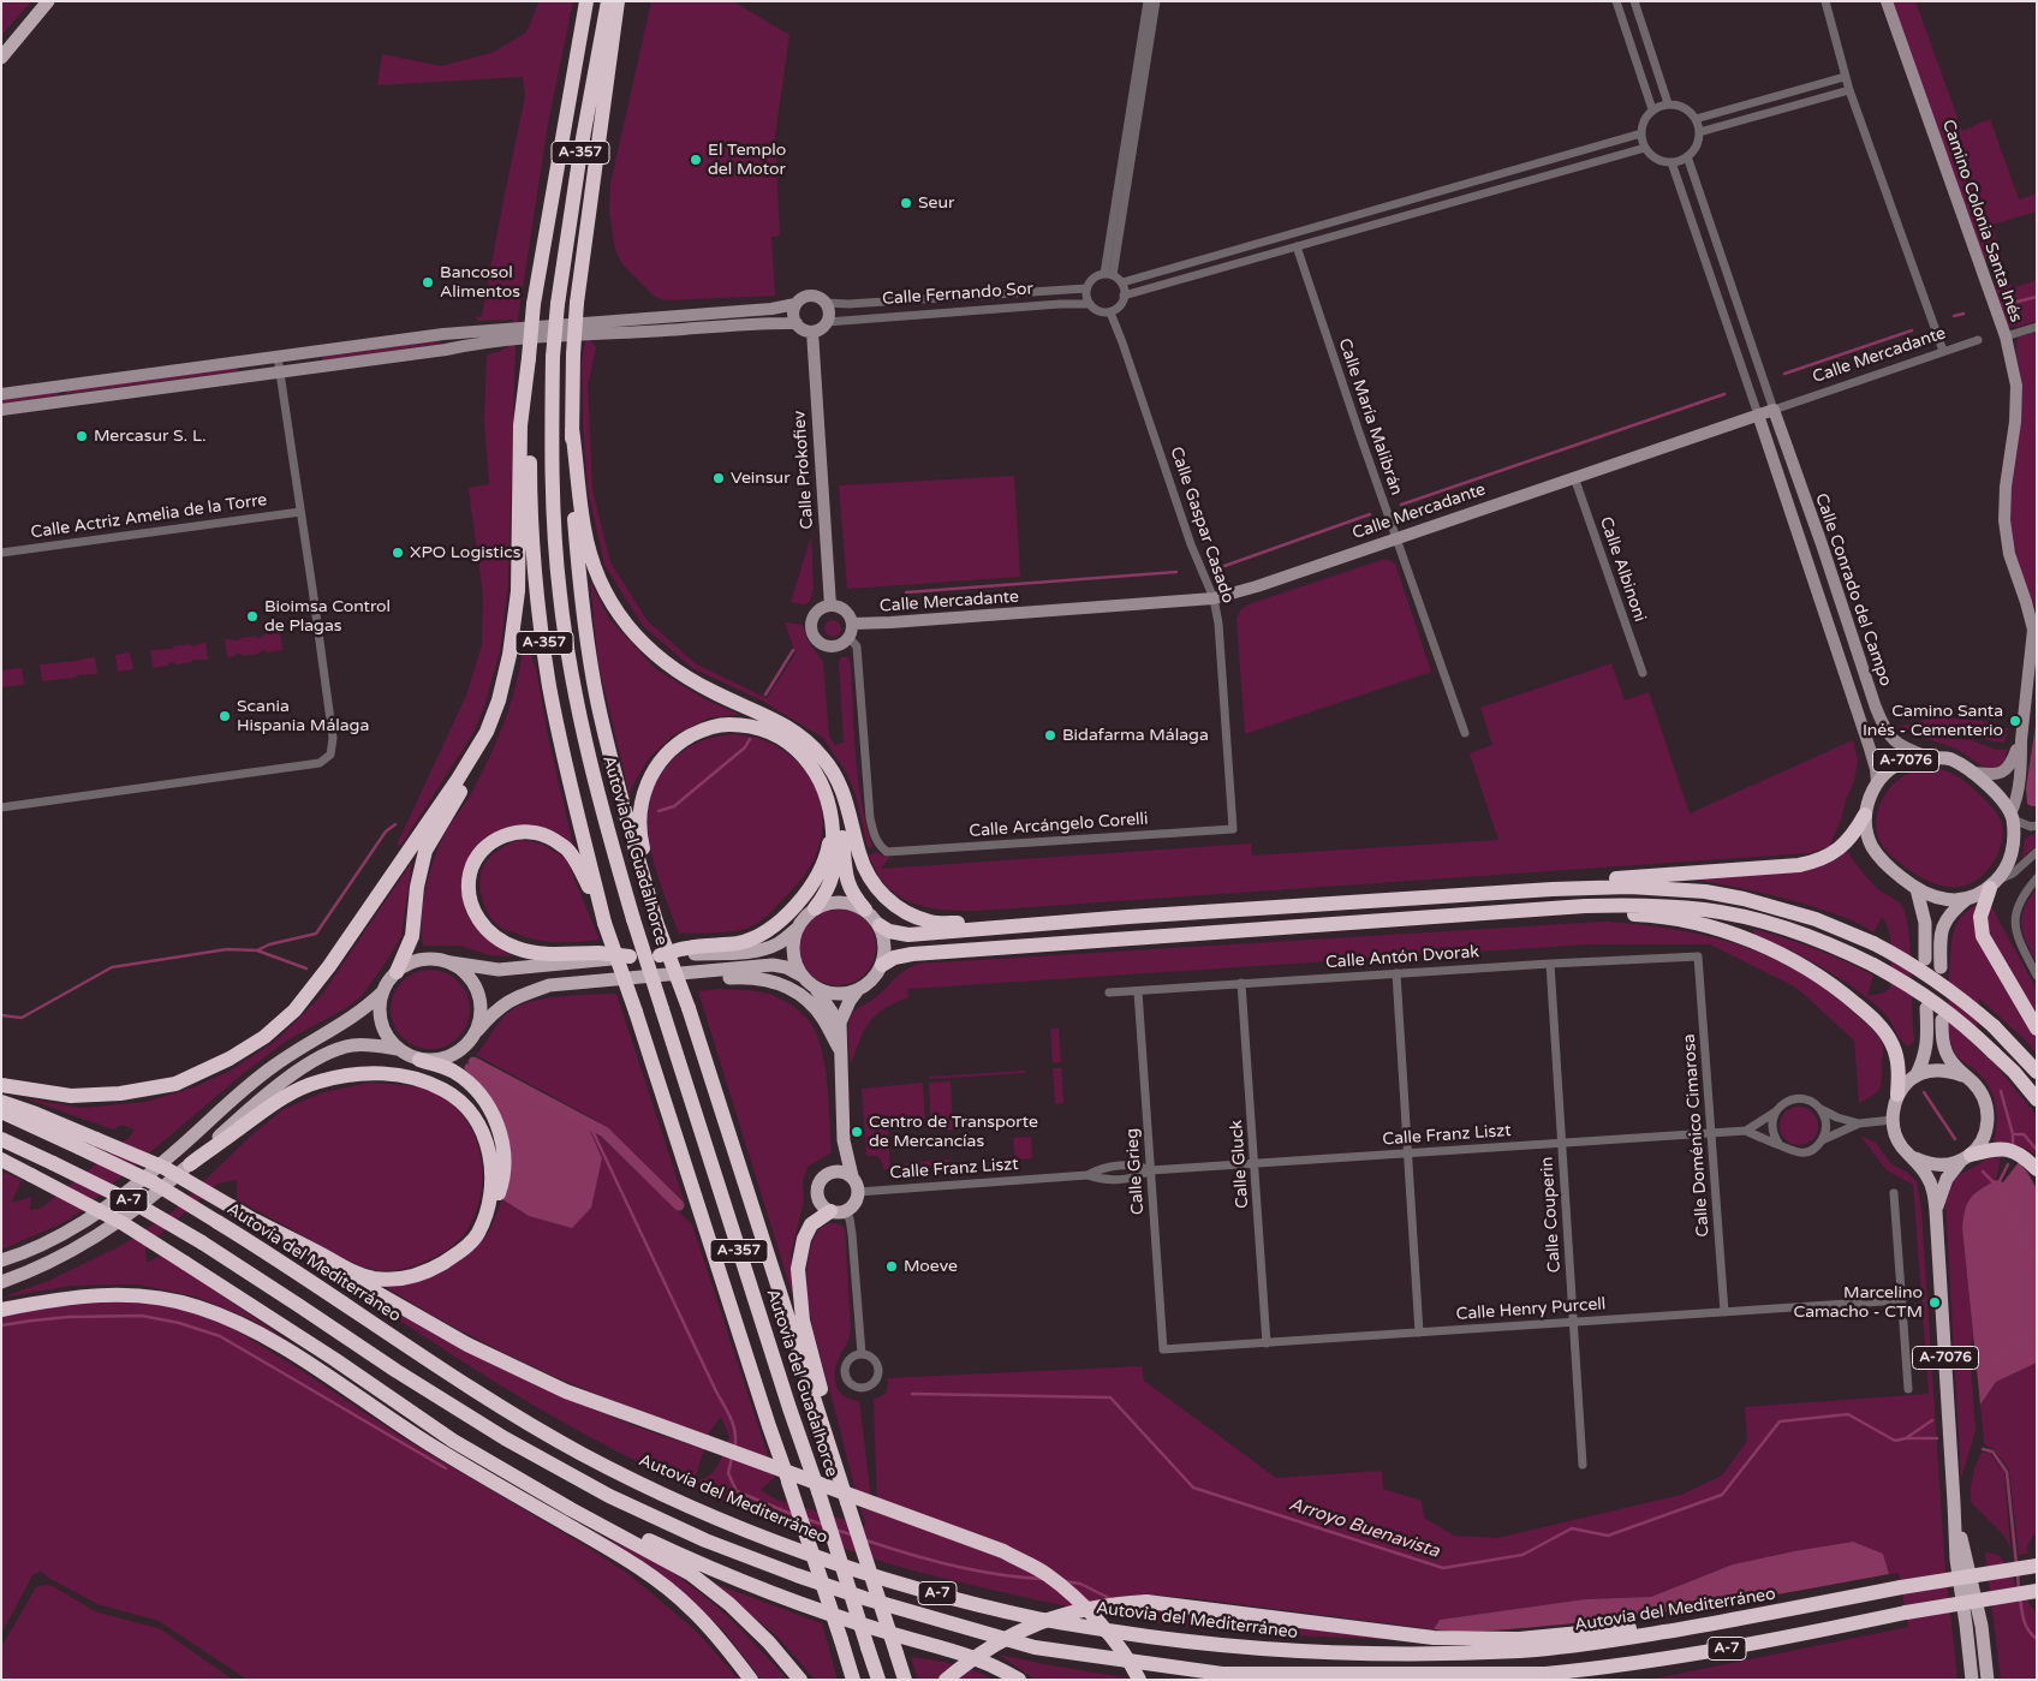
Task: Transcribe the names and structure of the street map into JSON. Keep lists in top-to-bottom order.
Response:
{
  "streets": {
    "highway": [
      "A-357",
      "Autovía del Guadalhorce",
      "A-7",
      "Autovía del Mediterráneo"
    ],
    "main road": ["A-7076"],
    "street": [
      "Camino Colonia Santa Inés",
      "Calle Fernando Sor",
      "Calle Mercadante",
      "Calle María Malibrán",
      "Calle Prokofiev",
      "Calle Actriz Amelia de la Torre",
      "Calle Gaspar Casado",
      "Calle Albinoni",
      "Calle Conrado del Campo",
      "Calle Arcángelo Corelli",
      "Calle Antón Dvorak",
      "Calle Franz Liszt",
      "Calle Doménico Cimarosa",
      "Calle Gluck",
      "Calle Grieg",
      "Calle Couperin",
      "Calle Henry Purcell"
    ]
  },
  "crossings": [
    ["Camino Colonia Santa Inés", "Calle Conrado del Campo"],
    ["Camino Colonia Santa Inés", "A-7076"],
    ["Calle Fernando Sor", "Calle Prokofiev"],
    ["Calle Fernando Sor", "Calle Gaspar Casado"],
    ["Calle Mercadante", "Calle María Malibrán"],
    ["Calle Mercadante", "Calle Prokofiev"],
    ["Calle Mercadante", "Calle Gaspar Casado"],
    ["Calle Mercadante", "Calle Albinoni"],
    ["Calle Mercadante", "Calle Conrado del Campo"],
    ["Calle Mercadante", "Calle Arcángelo Corelli"],
    ["Calle Prokofiev", "Calle Arcángelo Corelli"],
    ["Calle Gaspar Casado", "Calle Arcángelo Corelli"],
    ["Calle Conrado del Campo", "A-7076"],
    ["A-7076", "Calle Franz Liszt"],
    ["Calle Antón Dvorak", "Calle Doménico Cimarosa"],
    ["Calle Antón Dvorak", "Calle Gluck"],
    ["Calle Antón Dvorak", "Calle Grieg"],
    ["Calle Antón Dvorak", "Calle Couperin"],
    ["Calle Franz Liszt", "Calle Doménico Cimarosa"],
    ["Calle Franz Liszt", "Calle Gluck"],
    ["Calle Franz Liszt", "Calle Grieg"],
    ["Calle Franz Liszt", "Calle Couperin"],
    ["Calle Doménico Cimarosa", "Calle Henry Purcell"],
    ["Calle Gluck", "Calle Henry Purcell"],
    ["Calle Grieg", "Calle Henry Purcell"],
    ["Calle Couperin", "Calle Henry Purcell"]
  ],
  "water": ["Arroyo Buenavista"],
  "places": [
    "El Templo del Motor",
    "Seur",
    "Bancosol Alimentos",
    "Mercasur S. L.",
    "Veinsur",
    "XPO Logistics",
    "Bioimsa Control de Plagas",
    "Scania Hispania Málaga",
    "Camino Santa Inés - Cementerio",
    "Bidafarma Málaga",
    "Centro de Transporte de Mercancías",
    "Moeve",
    "Marcelino Camacho - CTM"
  ]
}
